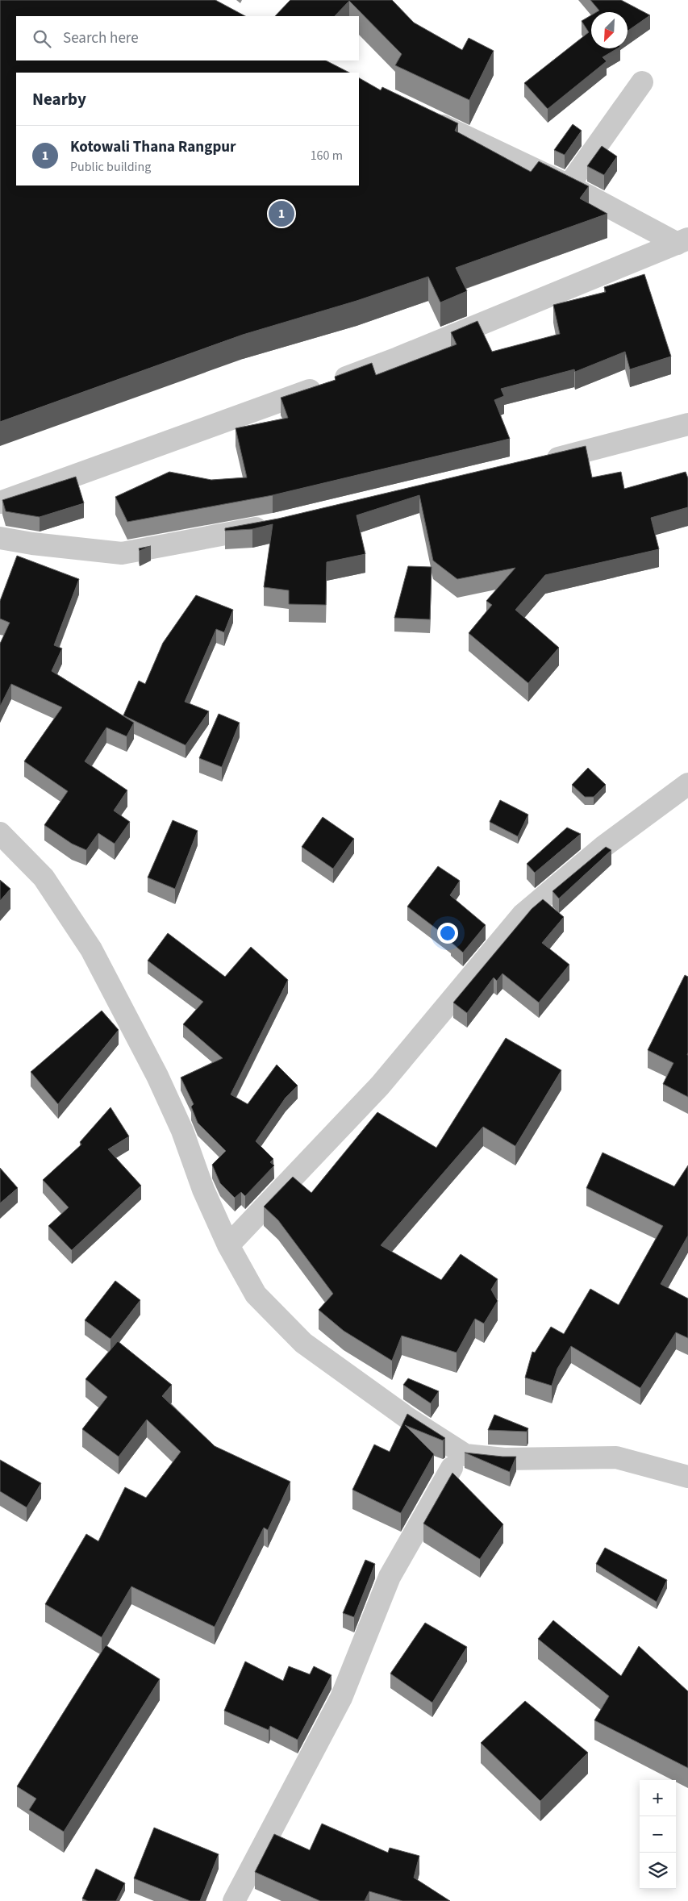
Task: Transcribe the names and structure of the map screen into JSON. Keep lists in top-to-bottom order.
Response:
{
  "north": "bottom left",
  "page": {
    "search": "Search here",
    "heading": "Nearby",
    "list": [
      {
        "mark": "1",
        "name": "Kotowali Thana Rangpur",
        "note": "Public building",
        "value": "160 m"
      }
    ],
    "pins": "1",
    "map_buttons": ["+", "−"]
  }
}
